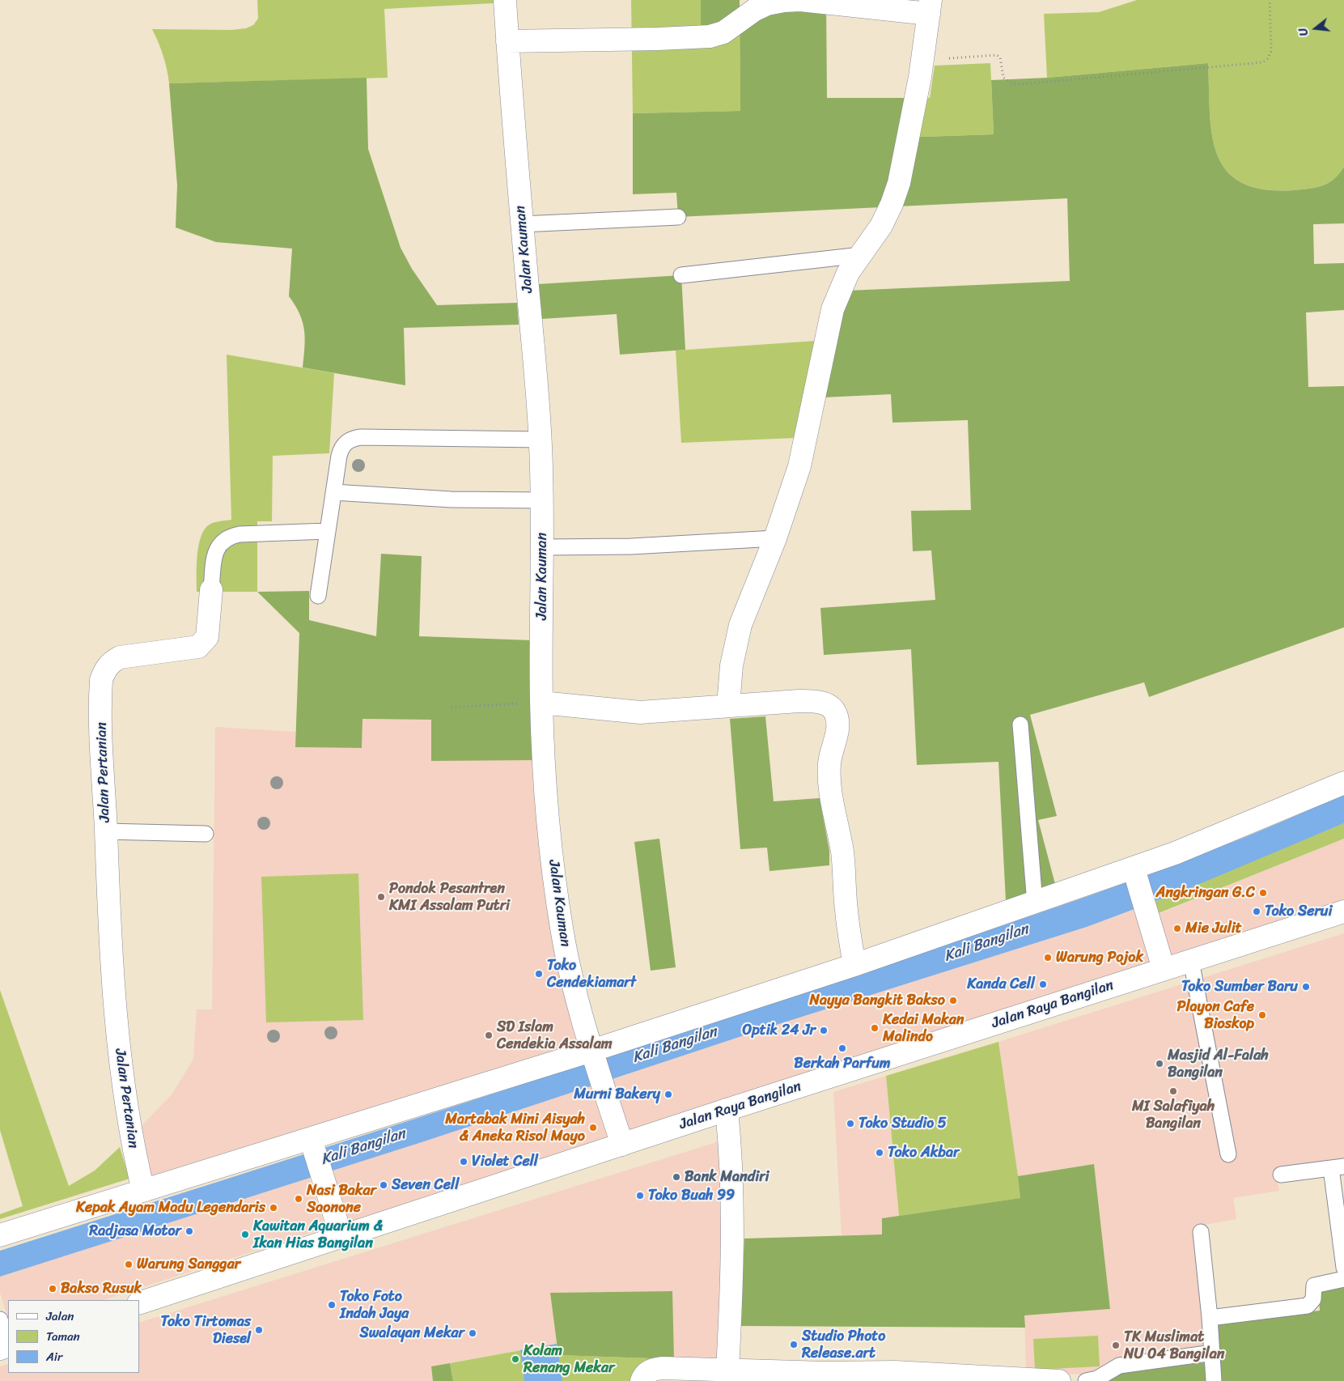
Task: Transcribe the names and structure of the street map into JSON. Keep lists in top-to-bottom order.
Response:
{
  "streets": {
    "street": ["Jalan Kauman", "Jalan Pertanian", "Jalan Raya Bangilan"]
  },
  "crossings": [
    ["Jalan Kauman", "Jalan Raya Bangilan"]
  ],
  "water": ["Kali Bangilan"],
  "places": [
    "Angkringan G.C",
    "Pondok Pesantren KMI Assalam Putri",
    "Toko Serui",
    "Mie Julit",
    "Warung Pojok",
    "Toko Cendekiamart",
    "Kanda Cell",
    "Toko Sumber Baru",
    "Nayya Bangkit Bakso",
    "Playon Cafe Bioskop",
    "Kedai Makan Malindo",
    "Optik 24 Jr",
    "SD Islam Cendekia Assalam",
    "Berkah Parfum",
    "Masjid Al-Falah Bangilan",
    "MI Salafiyah Bangilan",
    "Murni Bakery",
    "Toko Studio 5",
    "Martabak Mini Aisyah & Aneka Risol Mayo",
    "Toko Akbar",
    "Violet Cell",
    "Bank Mandiri",
    "Seven Cell",
    "Toko Buah 99",
    "Nasi Bakar Saonone",
    "Kepak Ayam Madu Legendaris",
    "Radjasa Motor",
    "Kawitan Aquarium & Ikan Hias Bangilan",
    "Warung Sanggar",
    "Bakso Rusuk",
    "Toko Foto Indah Jaya",
    "Toko Tirtomas Diesel",
    "Swalayan Mekar",
    "Studio Photo Release.art",
    "TK Muslimat NU 04 Bangilan",
    "Kolam Renang Mekar"
  ],
  "legend": ["Jalan", "Taman", "Air"],
  "north": "left"
}
